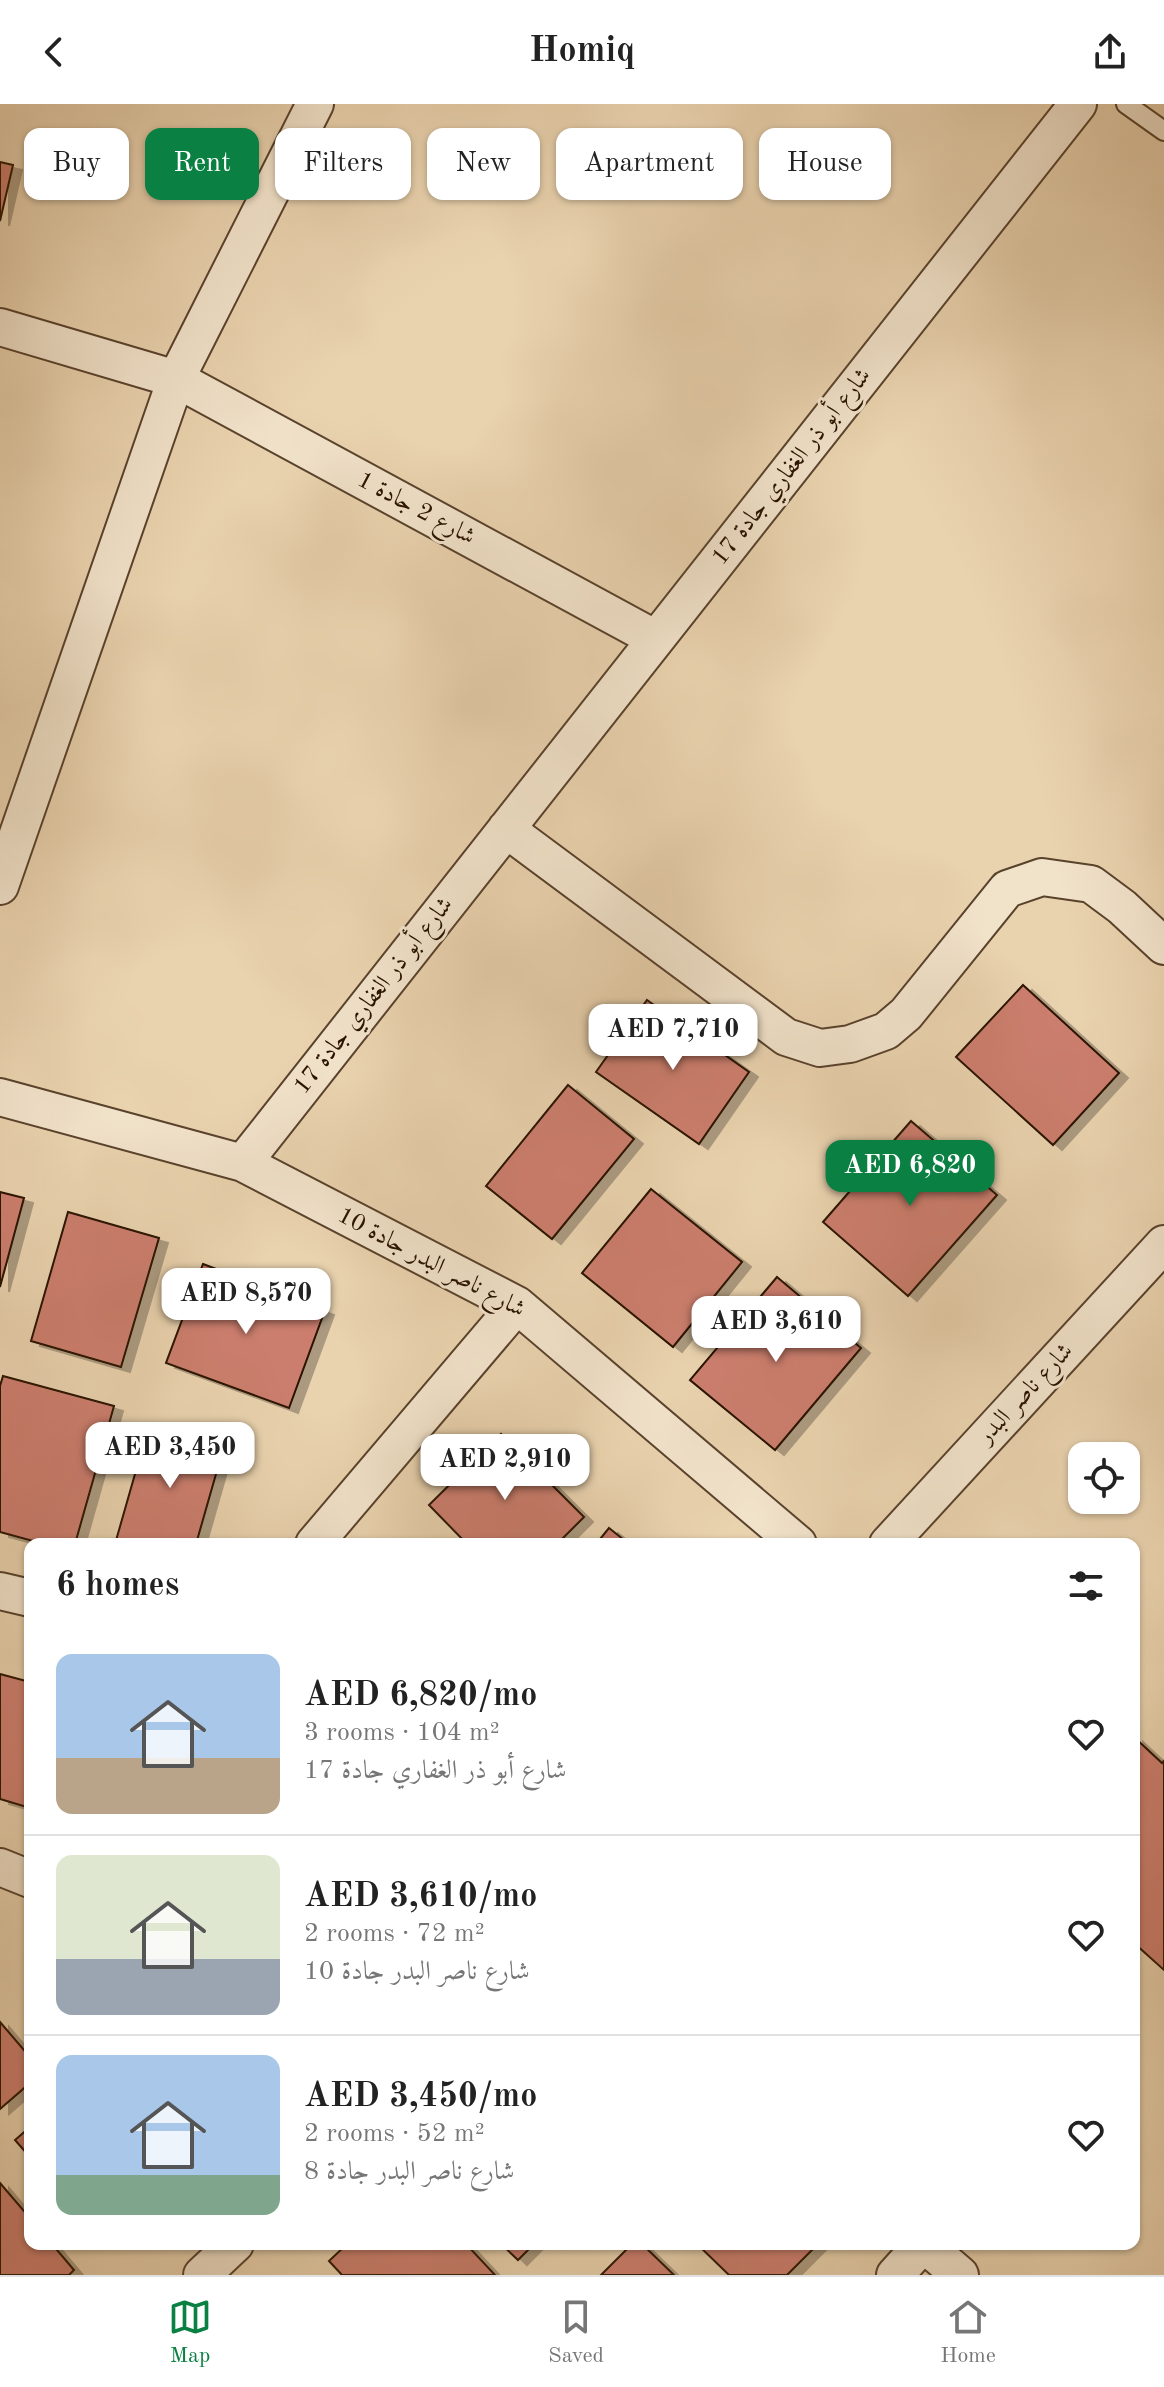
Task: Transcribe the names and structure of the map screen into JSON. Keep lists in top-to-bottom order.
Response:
{
  "streets": {
    "street": [
      "شارع أبو ذر الغفاري جادة 17",
      "شارع 2 جادة 1",
      "شارع ناصر البدر جادة 10",
      "شارع ناصر البدر"
    ]
  },
  "crossings": [
    ["شارع أبو ذر الغفاري جادة 17", "شارع 2 جادة 1"],
    ["شارع أبو ذر الغفاري جادة 17", "شارع ناصر البدر جادة 10"]
  ],
  "page": {
    "header": "Homiq",
    "chip": [
      "Buy",
      "Rent",
      "Filters",
      "New",
      "Apartment",
      "House"
    ],
    "price": [
      "AED 7,710",
      "AED 6,820",
      "AED 8,570",
      "AED 3,610",
      "AED 3,450",
      "AED 2,910"
    ],
    "heading": "6 homes",
    "list": [
      {
        "name": "AED 6,820/mo",
        "note": "3 rooms · 104 m² · شارع أبو ذر الغفاري جادة 17"
      },
      {
        "name": "AED 3,610/mo",
        "note": "2 rooms · 72 m² · شارع ناصر البدر جادة 10"
      },
      {
        "name": "AED 3,450/mo",
        "note": "2 rooms · 52 m² · شارع ناصر البدر جادة 8"
      }
    ],
    "tabs": ["Map", "Saved", "Home"]
  }
}
